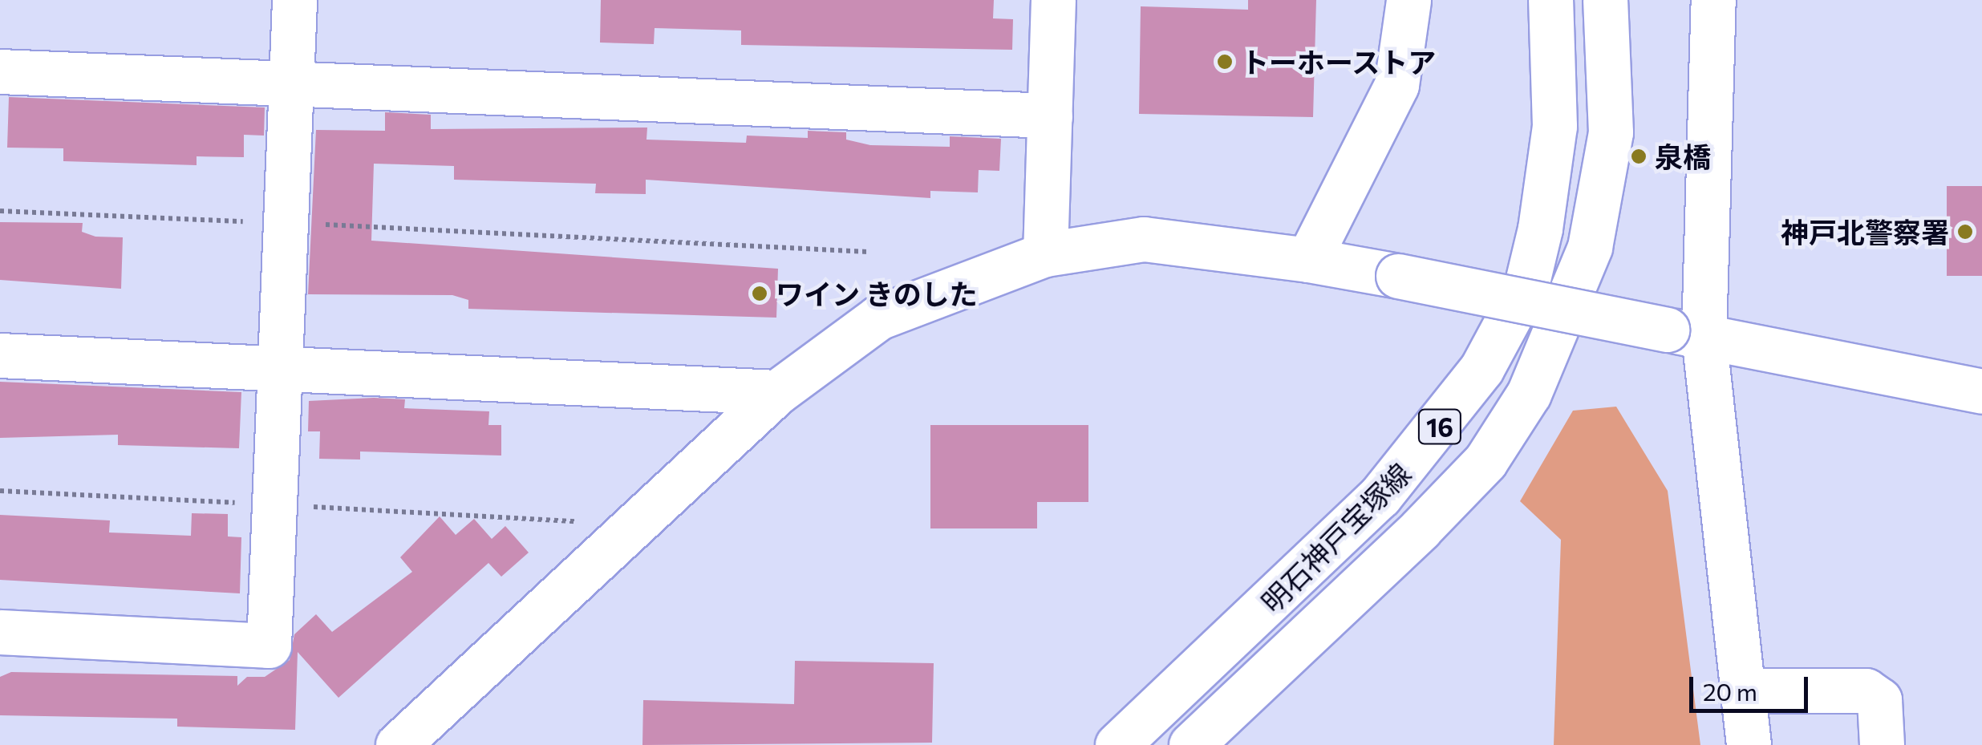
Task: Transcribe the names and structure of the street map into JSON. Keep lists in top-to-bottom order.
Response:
{
  "streets": {
    "street": ["16", "明石神戸宝塚線"]
  },
  "places": [
    "トーホーストア",
    "泉橋",
    "神戸北警察署",
    "ワイン きのした"
  ],
  "scale_bar": "20 m"
}
